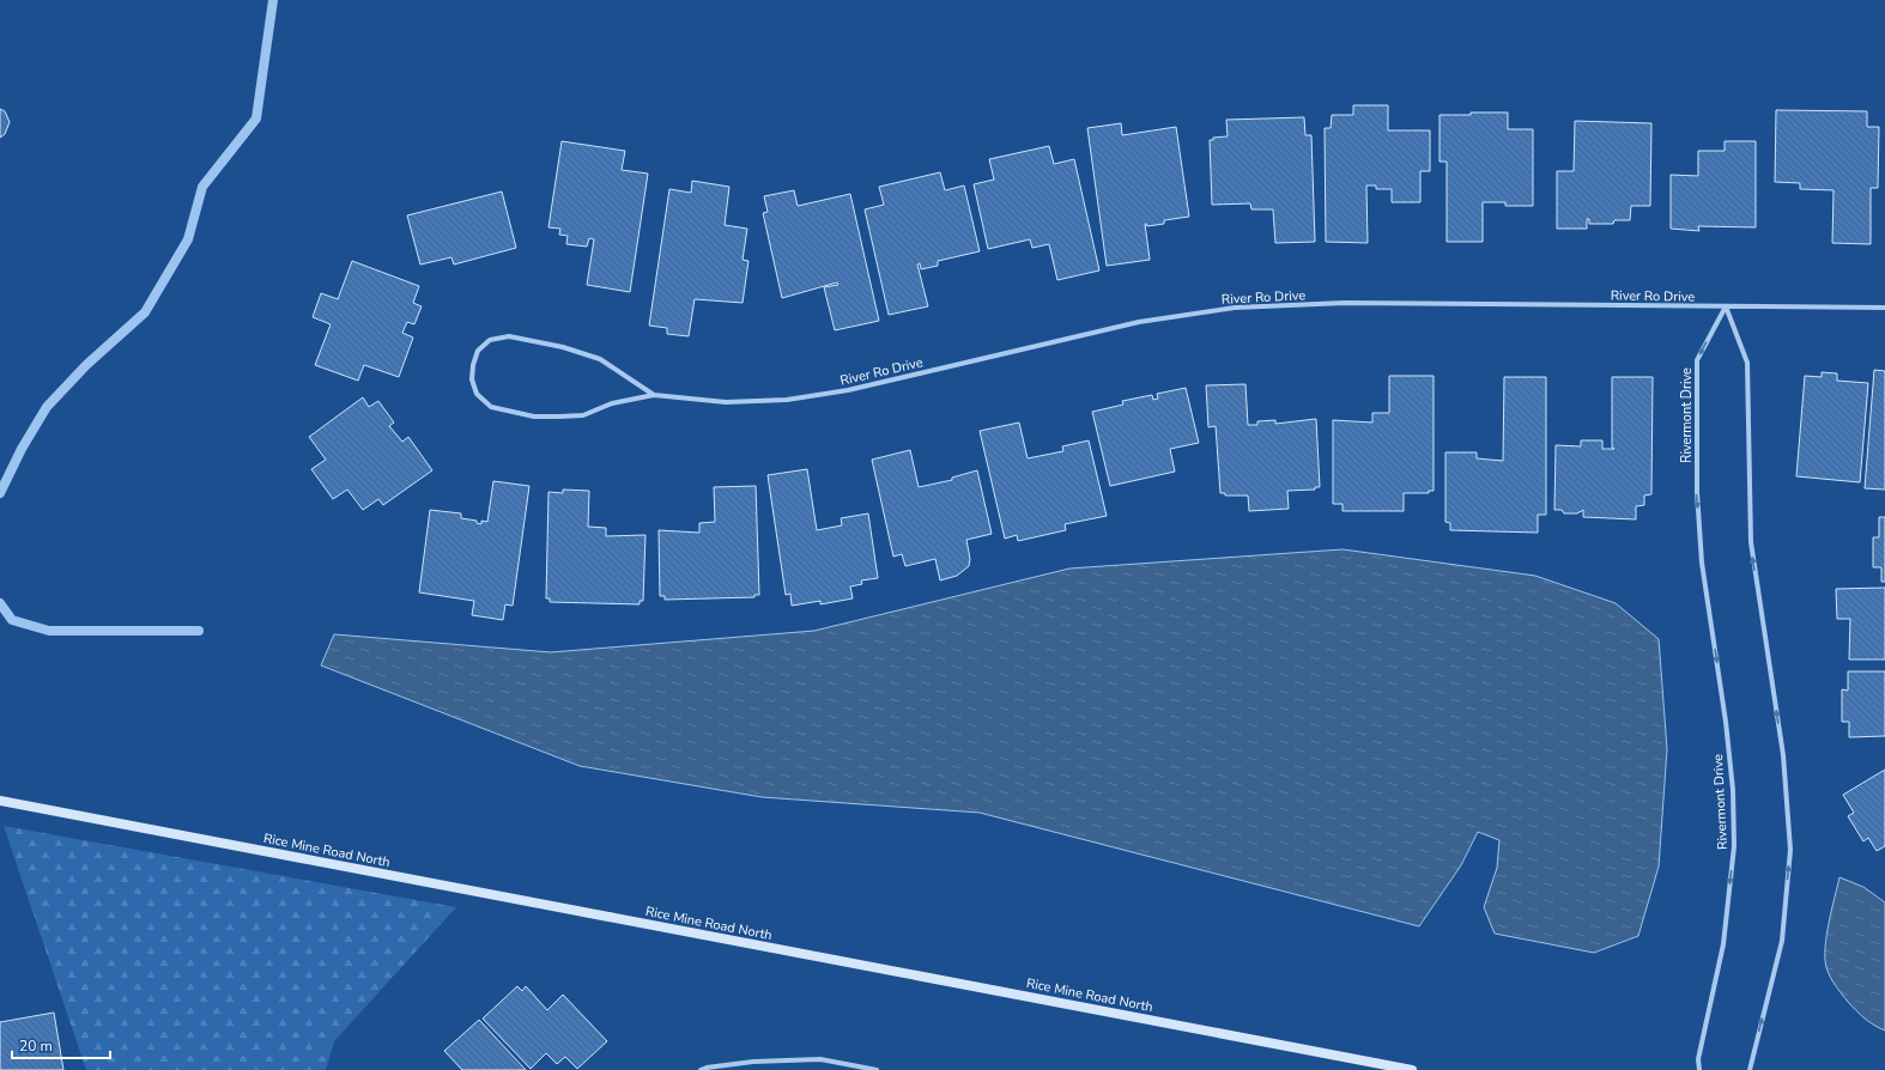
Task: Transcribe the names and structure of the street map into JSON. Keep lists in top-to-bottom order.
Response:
{
  "streets": {
    "main road": ["Rice Mine Road North"],
    "street": ["River Ro Drive", "Rivermont Drive"]
  },
  "crossings": [
    ["River Ro Drive", "Rivermont Drive"]
  ],
  "one_way": ["Rivermont Drive"],
  "scale_bar": "20 m"
}
